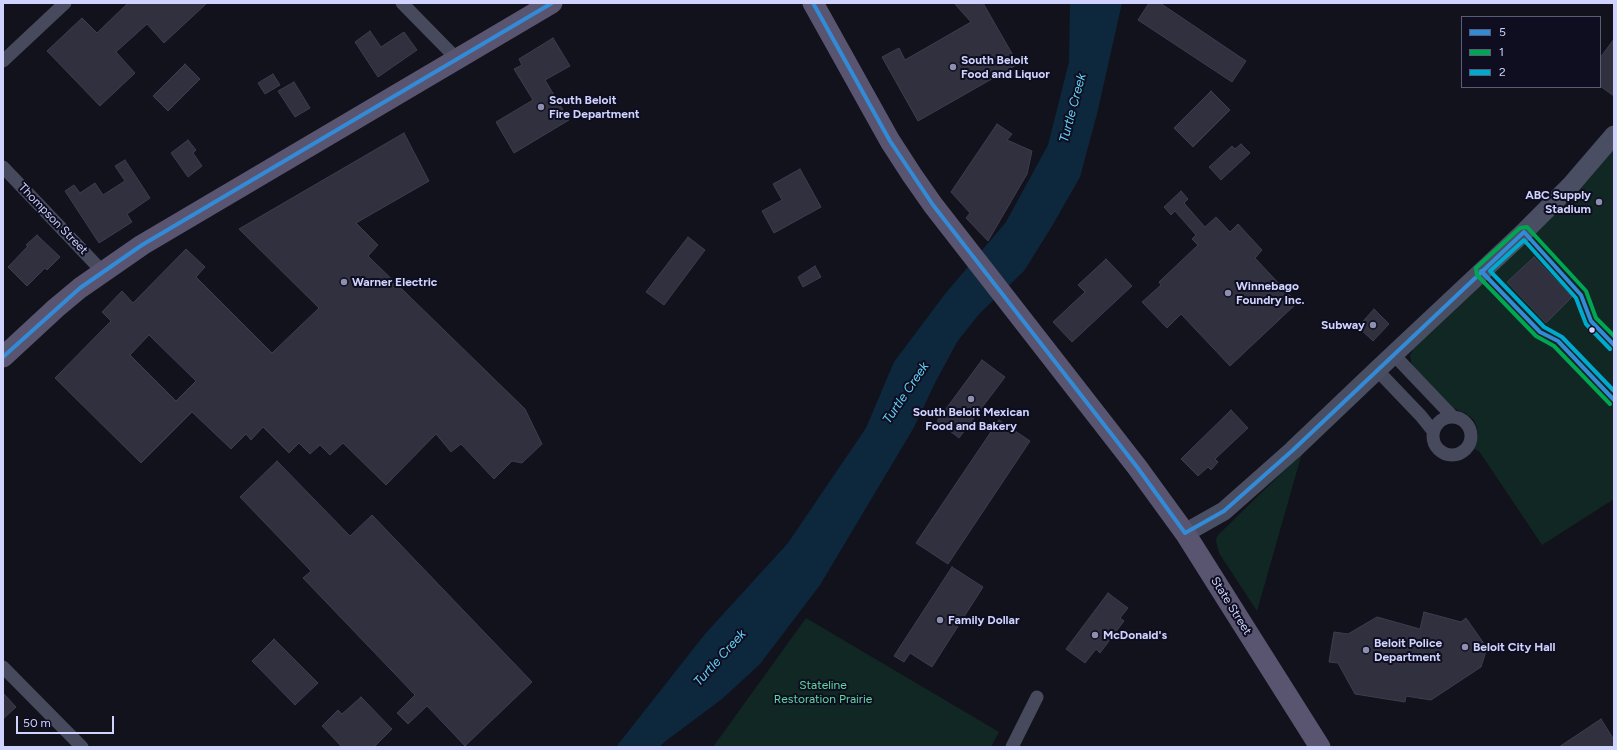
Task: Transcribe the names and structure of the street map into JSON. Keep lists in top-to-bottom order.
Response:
{
  "streets": {
    "main road": ["State Street"],
    "street": ["Thompson Street"]
  },
  "water": ["Turtle Creek"],
  "parks": ["Stateline Restoration Prairie"],
  "places": [
    "South Beloit Food and Liquor",
    "South Beloit Fire Department",
    "ABC Supply Stadium",
    "Warner Electric",
    "Winnebago Foundry Inc.",
    "Subway",
    "South Beloit Mexican Food and Bakery",
    "Family Dollar",
    "McDonald's",
    "Beloit City Hall",
    "Beloit Police Department"
  ],
  "lines": ["transit line 5", "transit line 1", "transit line 2"],
  "legend": ["5", "1", "2"],
  "scale_bar": "50 m"
}
